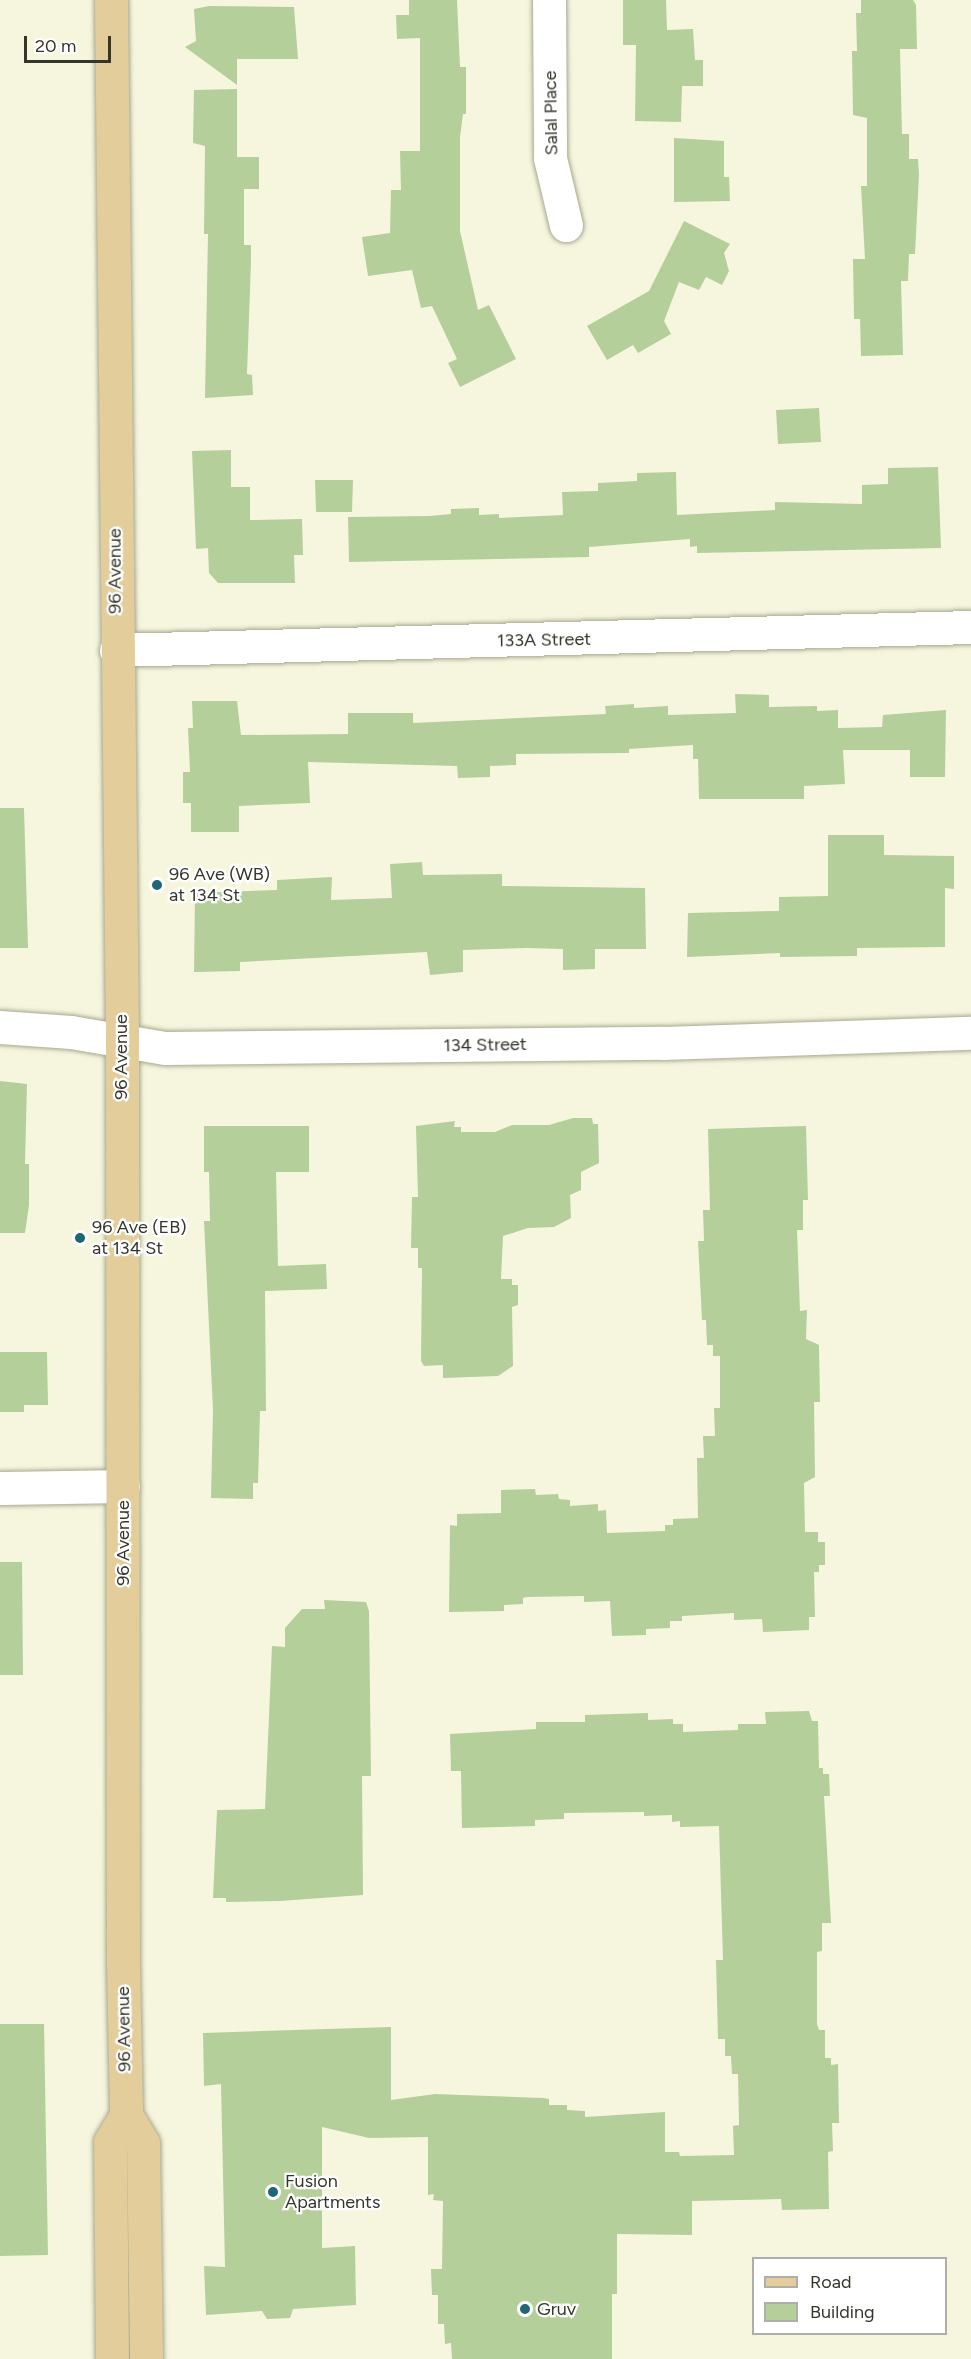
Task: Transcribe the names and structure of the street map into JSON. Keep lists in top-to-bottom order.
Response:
{
  "streets": {
    "main road": ["96 Avenue"],
    "street": ["Salal Place", "133A Street", "134 Street"]
  },
  "crossings": [
    ["96 Avenue", "133A Street"],
    ["96 Avenue", "134 Street"]
  ],
  "places": [
    "96 Ave (WB) at 134 St",
    "96 Ave (EB) at 134 St",
    "Fusion Apartments",
    "Gruv"
  ],
  "legend": ["Road", "Building"],
  "scale_bar": "20 m"
}
